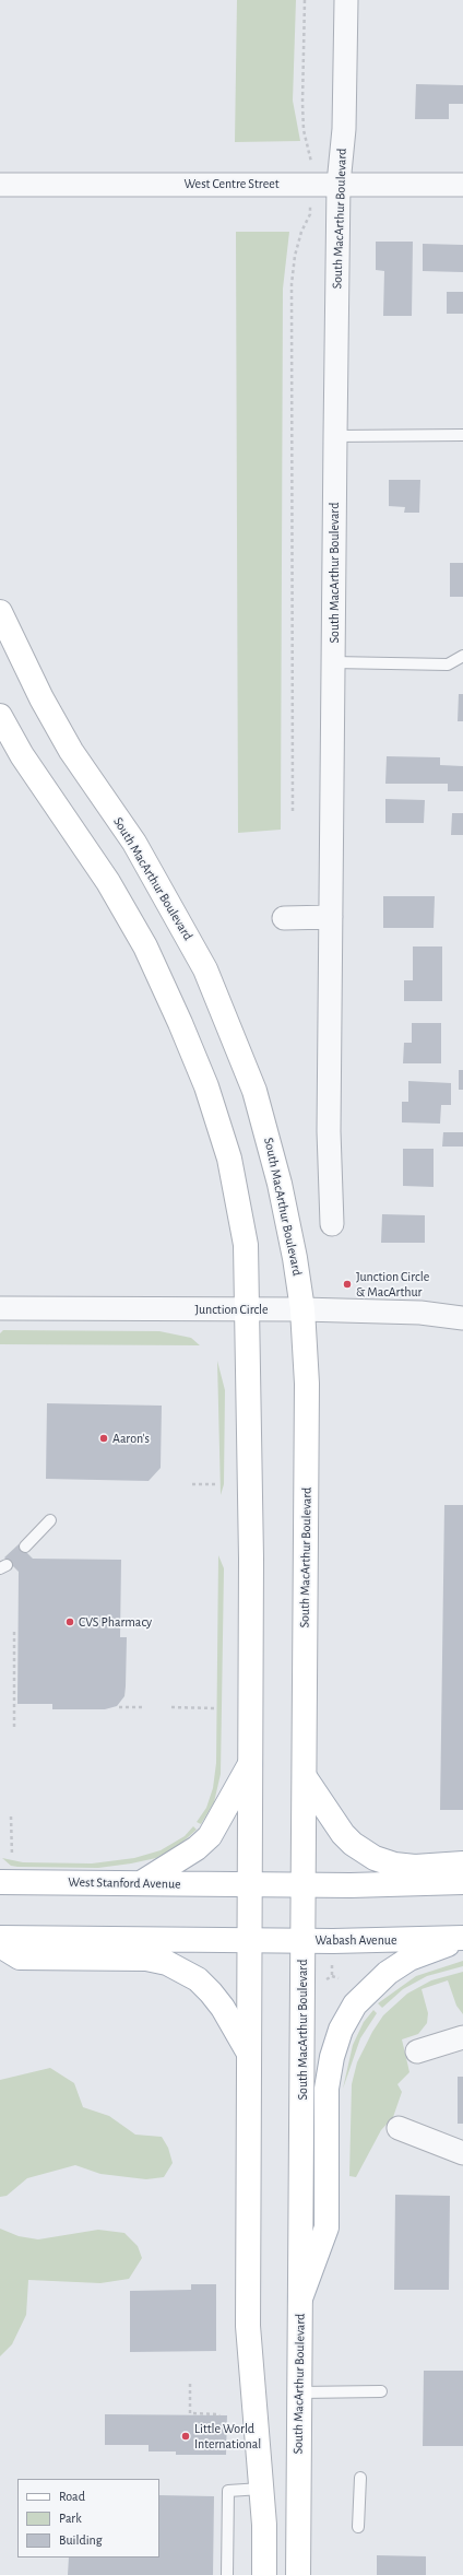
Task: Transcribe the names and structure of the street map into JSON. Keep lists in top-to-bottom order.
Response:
{
  "streets": {
    "main road": ["South MacArthur Boulevard", "West Stanford Avenue", "Wabash Avenue"],
    "street": ["West Centre Street", "Junction Circle"]
  },
  "crossings": [
    ["West Centre Street", "South MacArthur Boulevard"],
    ["South MacArthur Boulevard", "Junction Circle"],
    ["South MacArthur Boulevard", "Wabash Avenue"]
  ],
  "places": [
    "Junction Circle & MacArthur",
    "Aaron's",
    "CVS Pharmacy",
    "Little World International"
  ],
  "legend": ["Road", "Park", "Building"]
}
